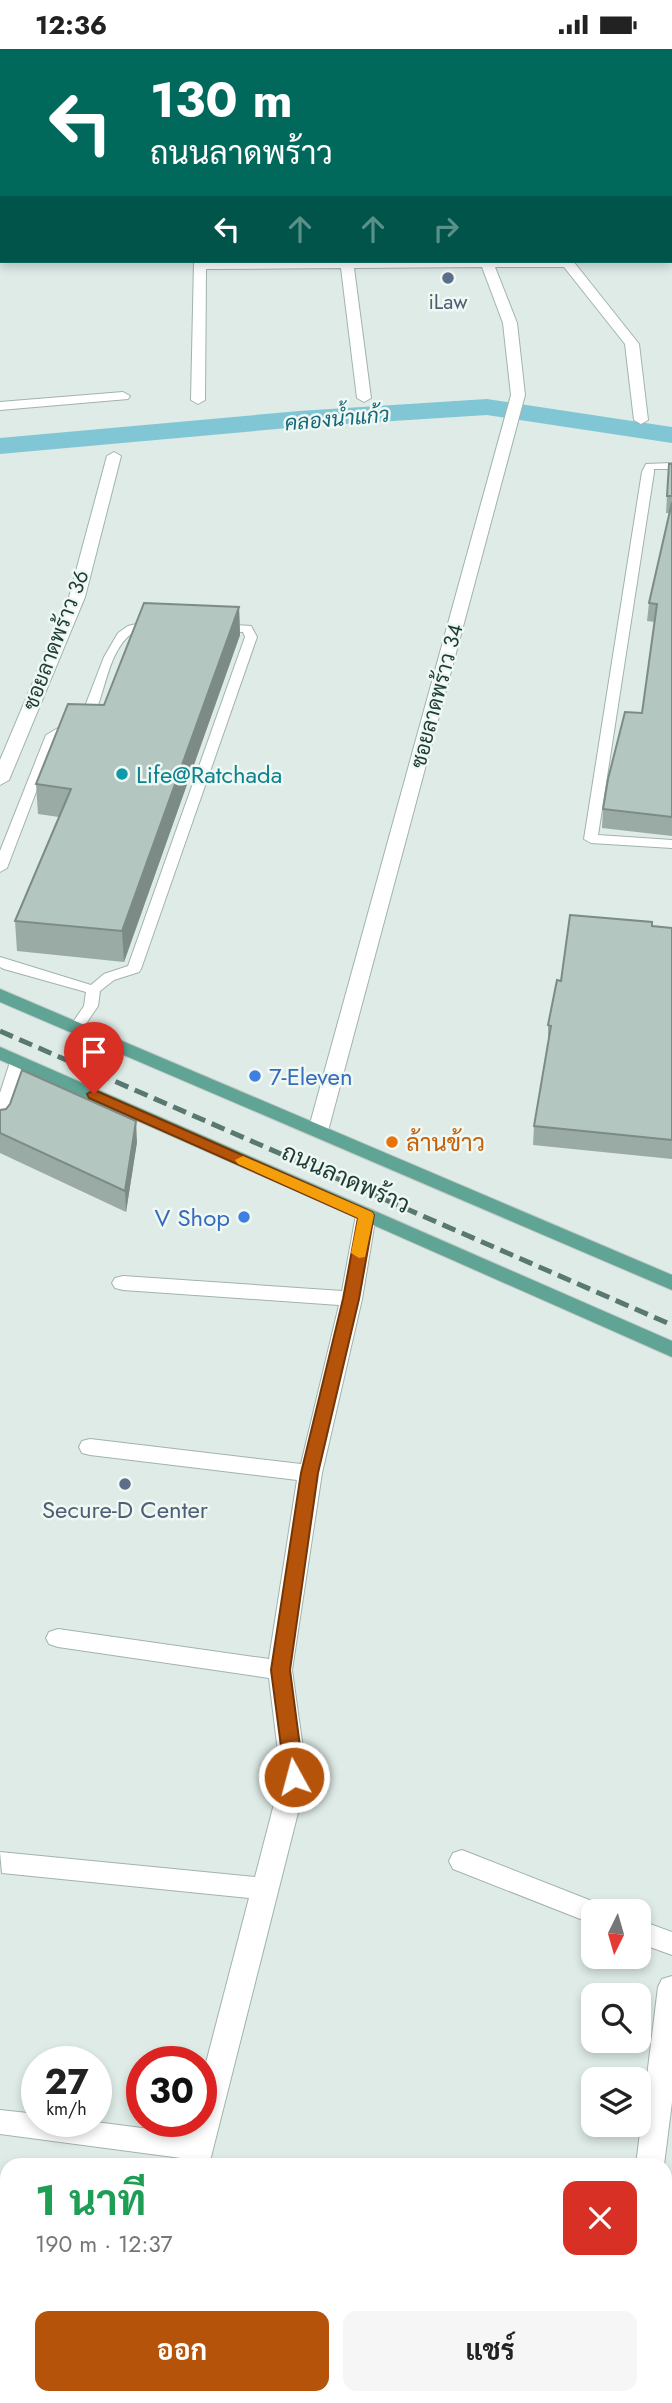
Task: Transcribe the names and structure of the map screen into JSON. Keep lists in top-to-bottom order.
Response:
{
  "streets": {
    "main road": ["ถนนลาดพร้าว"],
    "street": ["ซอยลาดพร้าว 36", "ซอยลาดพร้าว 34"]
  },
  "crossings": [
    ["ซอยลาดพร้าว 34", "ถนนลาดพร้าว"]
  ],
  "water": ["คลองน้ำแก้ว"],
  "places": [
    "iLaw",
    "Life@Ratchada",
    "7-Eleven",
    "ล้านข้าว",
    "V Shop",
    "Secure-D Center"
  ],
  "north": "bottom",
  "page": {
    "status": "12:36",
    "turn": ["130 m", "ถนนลาดพร้าว"],
    "speed": "27 km/h",
    "limit": "30",
    "heading": ["1 นาที", "190 m · 12:37"],
    "buttons": ["ออก", "แชร์"]
  }
}
